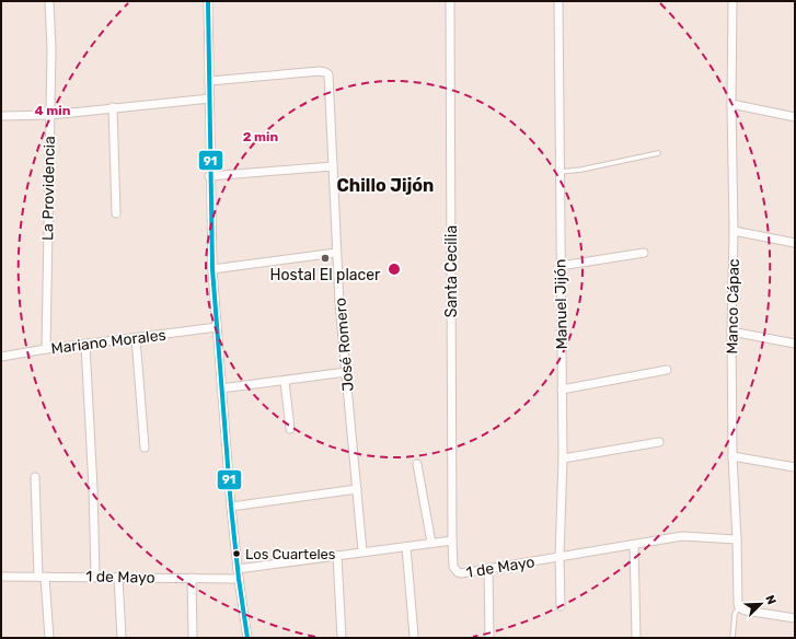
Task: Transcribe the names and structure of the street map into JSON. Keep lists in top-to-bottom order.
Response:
{
  "streets": {
    "street": [
      "La Providencia",
      "Santa Cecilia",
      "Manuel Jijón",
      "Manco Cápac",
      "Mariano Morales",
      "José Romero",
      "1 de Mayo"
    ]
  },
  "crossings": [
    ["La Providencia", "Mariano Morales"],
    ["Santa Cecilia", "1 de Mayo"],
    ["Manuel Jijón", "1 de Mayo"],
    ["Manco Cápac", "1 de Mayo"]
  ],
  "districts": ["Chillo Jijón"],
  "places": ["Hostal El placer", "Los Cuarteles"],
  "lines": ["transit line 91"],
  "north": "top right",
  "rings": ["4 min", "2 min"]
}
